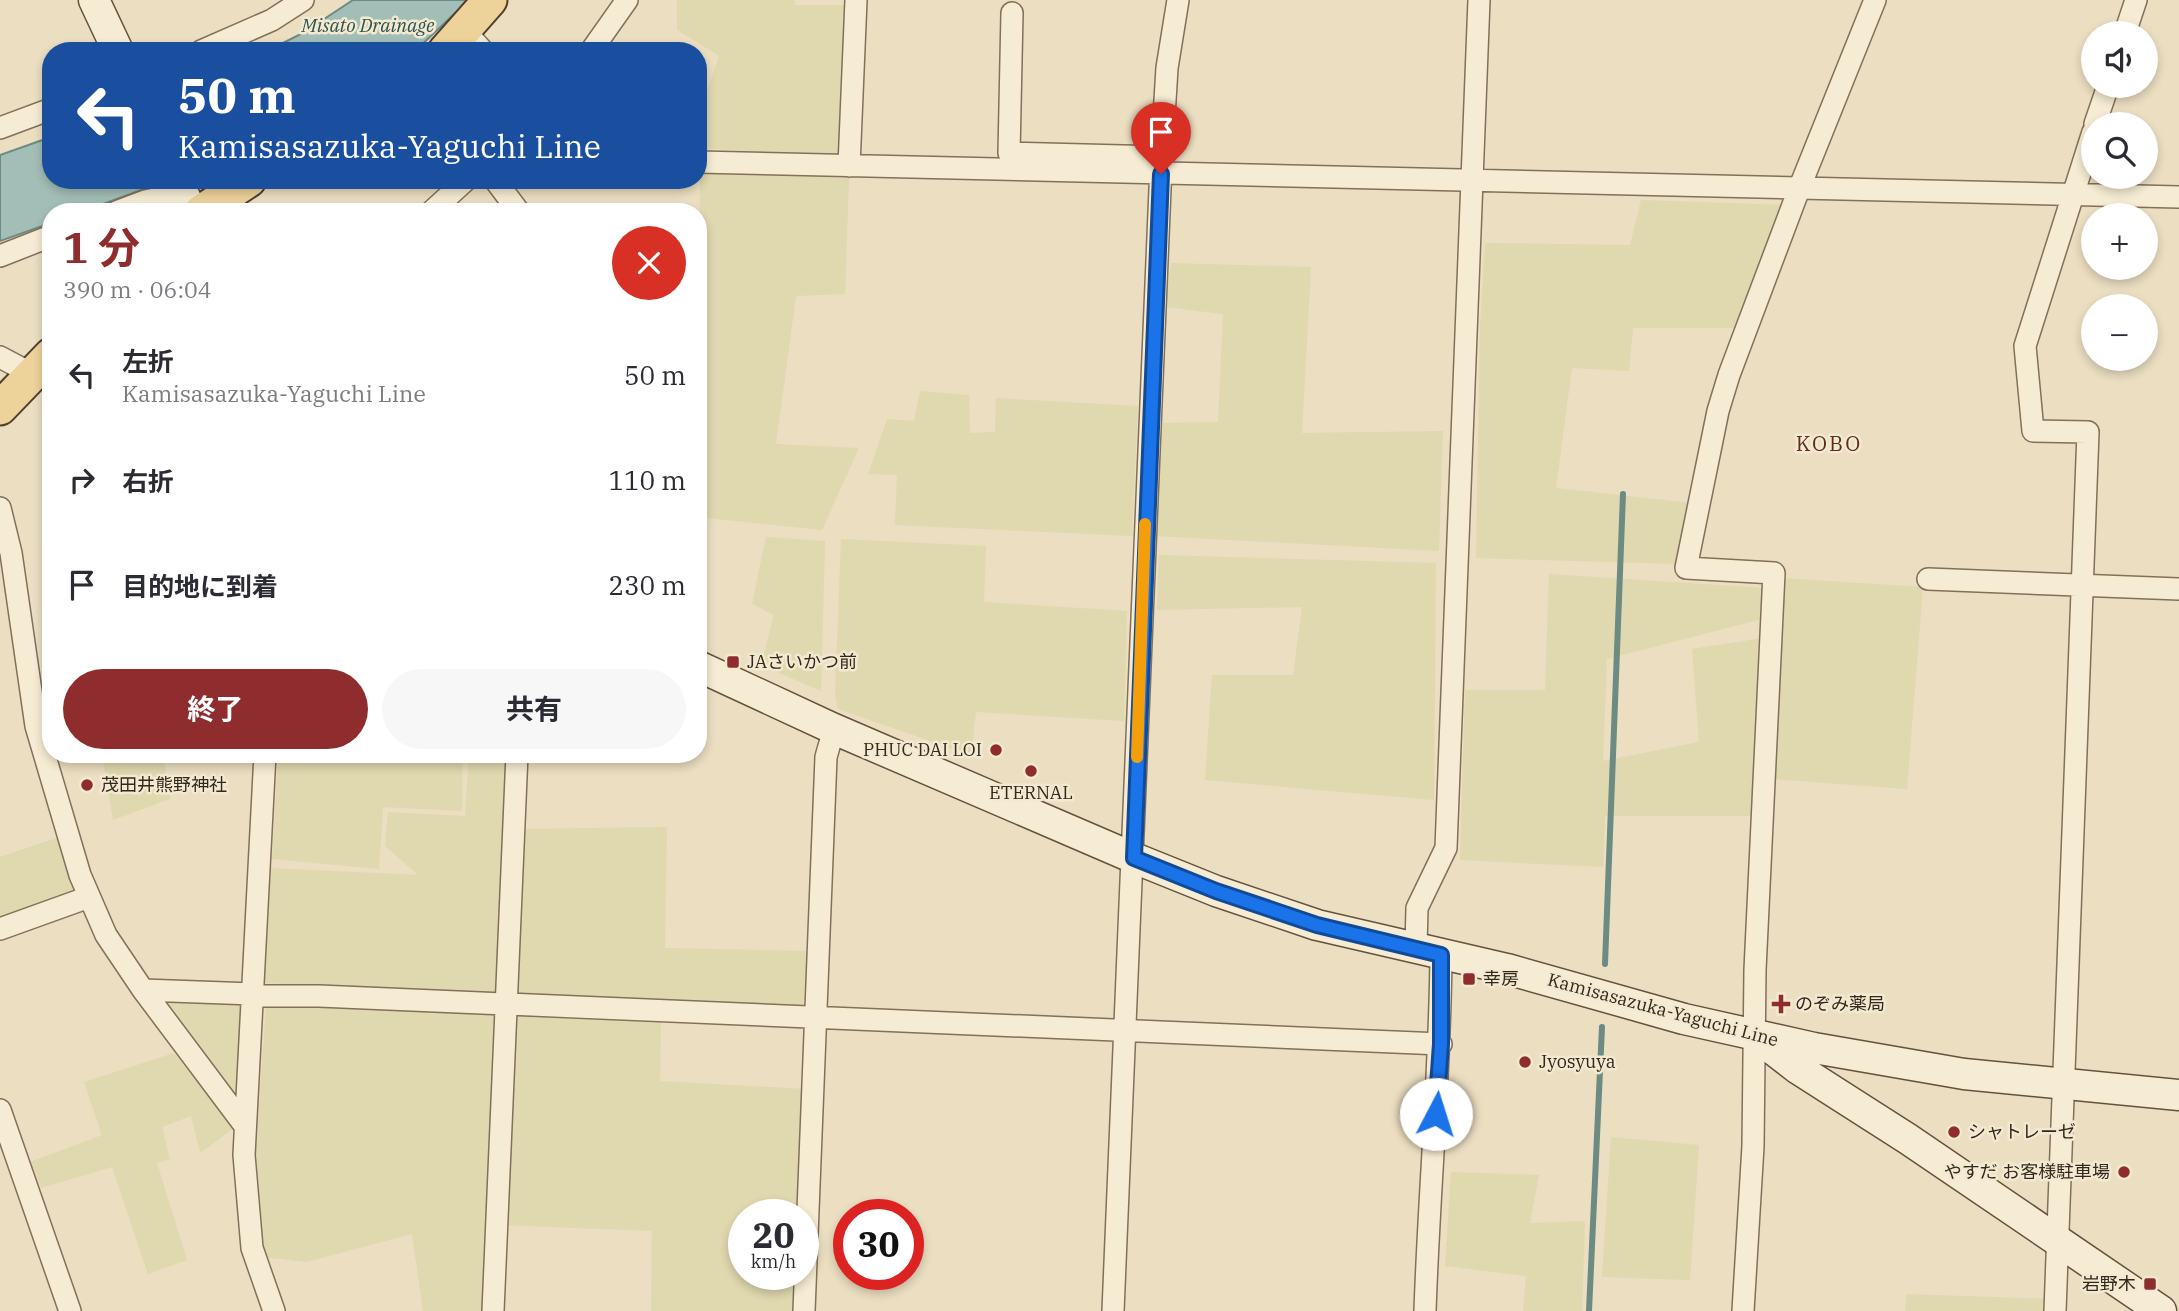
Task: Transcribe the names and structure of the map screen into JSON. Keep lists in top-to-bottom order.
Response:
{
  "streets": {
    "main road": ["Kamisasazuka-Yaguchi Line"]
  },
  "districts": ["KOBO"],
  "water": ["Misato Drainage"],
  "places": {
    "transit": ["JAさいかつ前", "幸房", "岩野木"],
    "other": [
      "PHUC DAI LOI",
      "ETERNAL",
      "茂田井熊野神社",
      "Jyosyuya",
      "シャトレーゼ",
      "やすだ お客様駐車場"
    ],
    "health": ["のぞみ薬局"]
  },
  "page": {
    "map_buttons": ["+", "−"],
    "turn": ["50 m", "Kamisasazuka-Yaguchi Line"],
    "heading": ["1 分", "390 m · 06:04"],
    "list": [
      {
        "name": "左折",
        "note": "Kamisasazuka-Yaguchi Line",
        "value": "50 m"
      },
      {
        "name": "右折",
        "value": "110 m"
      },
      {
        "name": "目的地に到着",
        "value": "230 m"
      }
    ],
    "buttons": ["終了", "共有"],
    "speed": "20 km/h",
    "limit": "30"
  }
}
